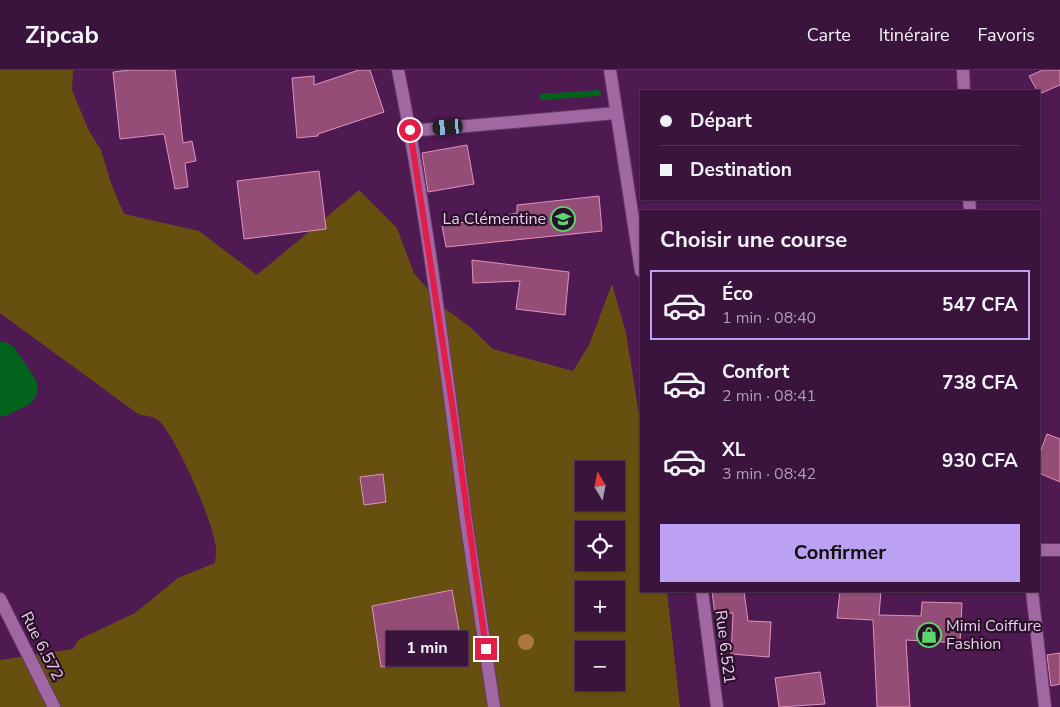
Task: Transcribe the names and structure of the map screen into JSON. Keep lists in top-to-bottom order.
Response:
{
  "streets": {
    "street": ["Rue 6.572", "Rue 6.521"]
  },
  "places": {
    "school or university": ["La Clémentine"],
    "shop": ["Mimi Coiffure Fashion"]
  },
  "north": "top",
  "page": {
    "header": "Zipcab",
    "nav": ["Carte", "Itinéraire", "Favoris"],
    "banner": ["Départ", "Destination"],
    "heading": "Choisir une course",
    "list": [
      {
        "name": "Éco",
        "note": "1 min · 08:40",
        "value": "547 CFA"
      },
      {
        "name": "Confort",
        "note": "2 min · 08:41",
        "value": "738 CFA"
      },
      {
        "name": "XL",
        "note": "3 min · 08:42",
        "value": "930 CFA"
      }
    ],
    "map_buttons": ["+", "−"],
    "buttons": "Confirmer",
    "bubble": "1 min"
  }
}
